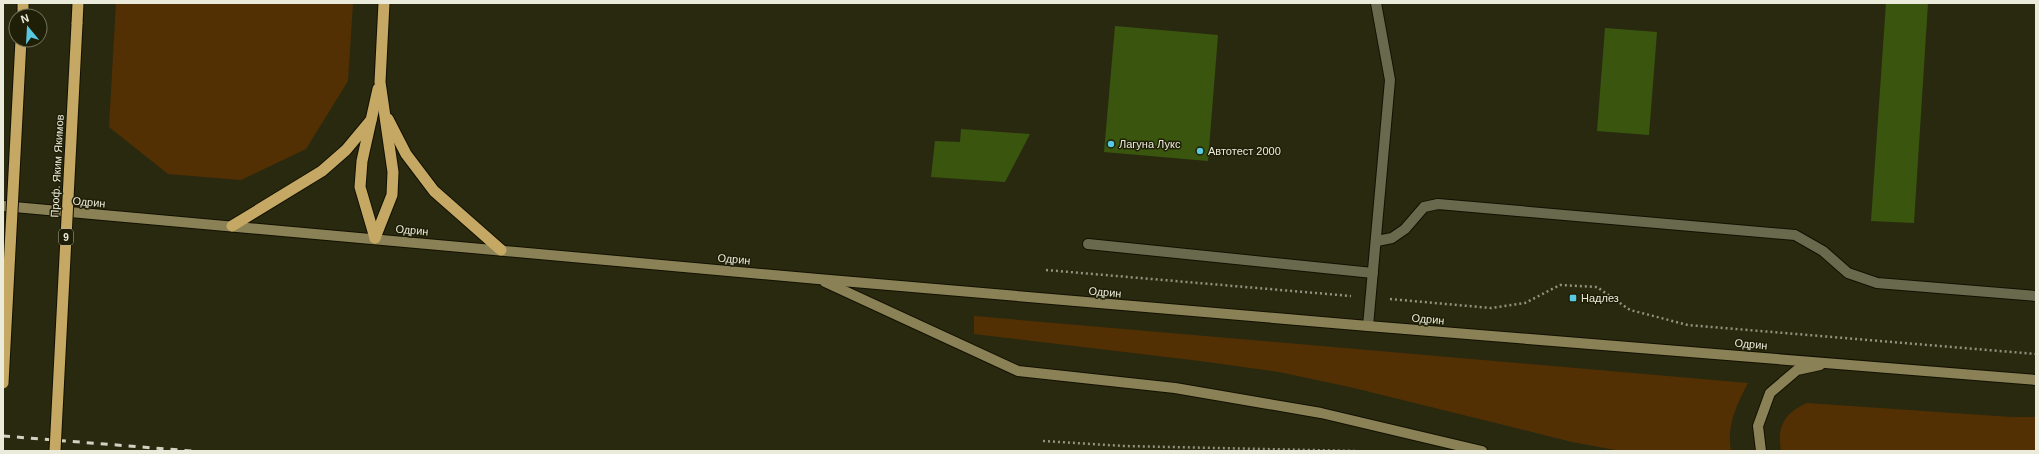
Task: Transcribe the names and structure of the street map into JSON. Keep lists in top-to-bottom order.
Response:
{
  "streets": {
    "highway": ["Проф. Яким Якимов", "9"],
    "main road": ["Одрин"]
  },
  "places": {
    "other": ["Лагуна Лукс", "Автотест 2000"],
    "transit": ["Надлез"]
  },
  "north": "top"
}
